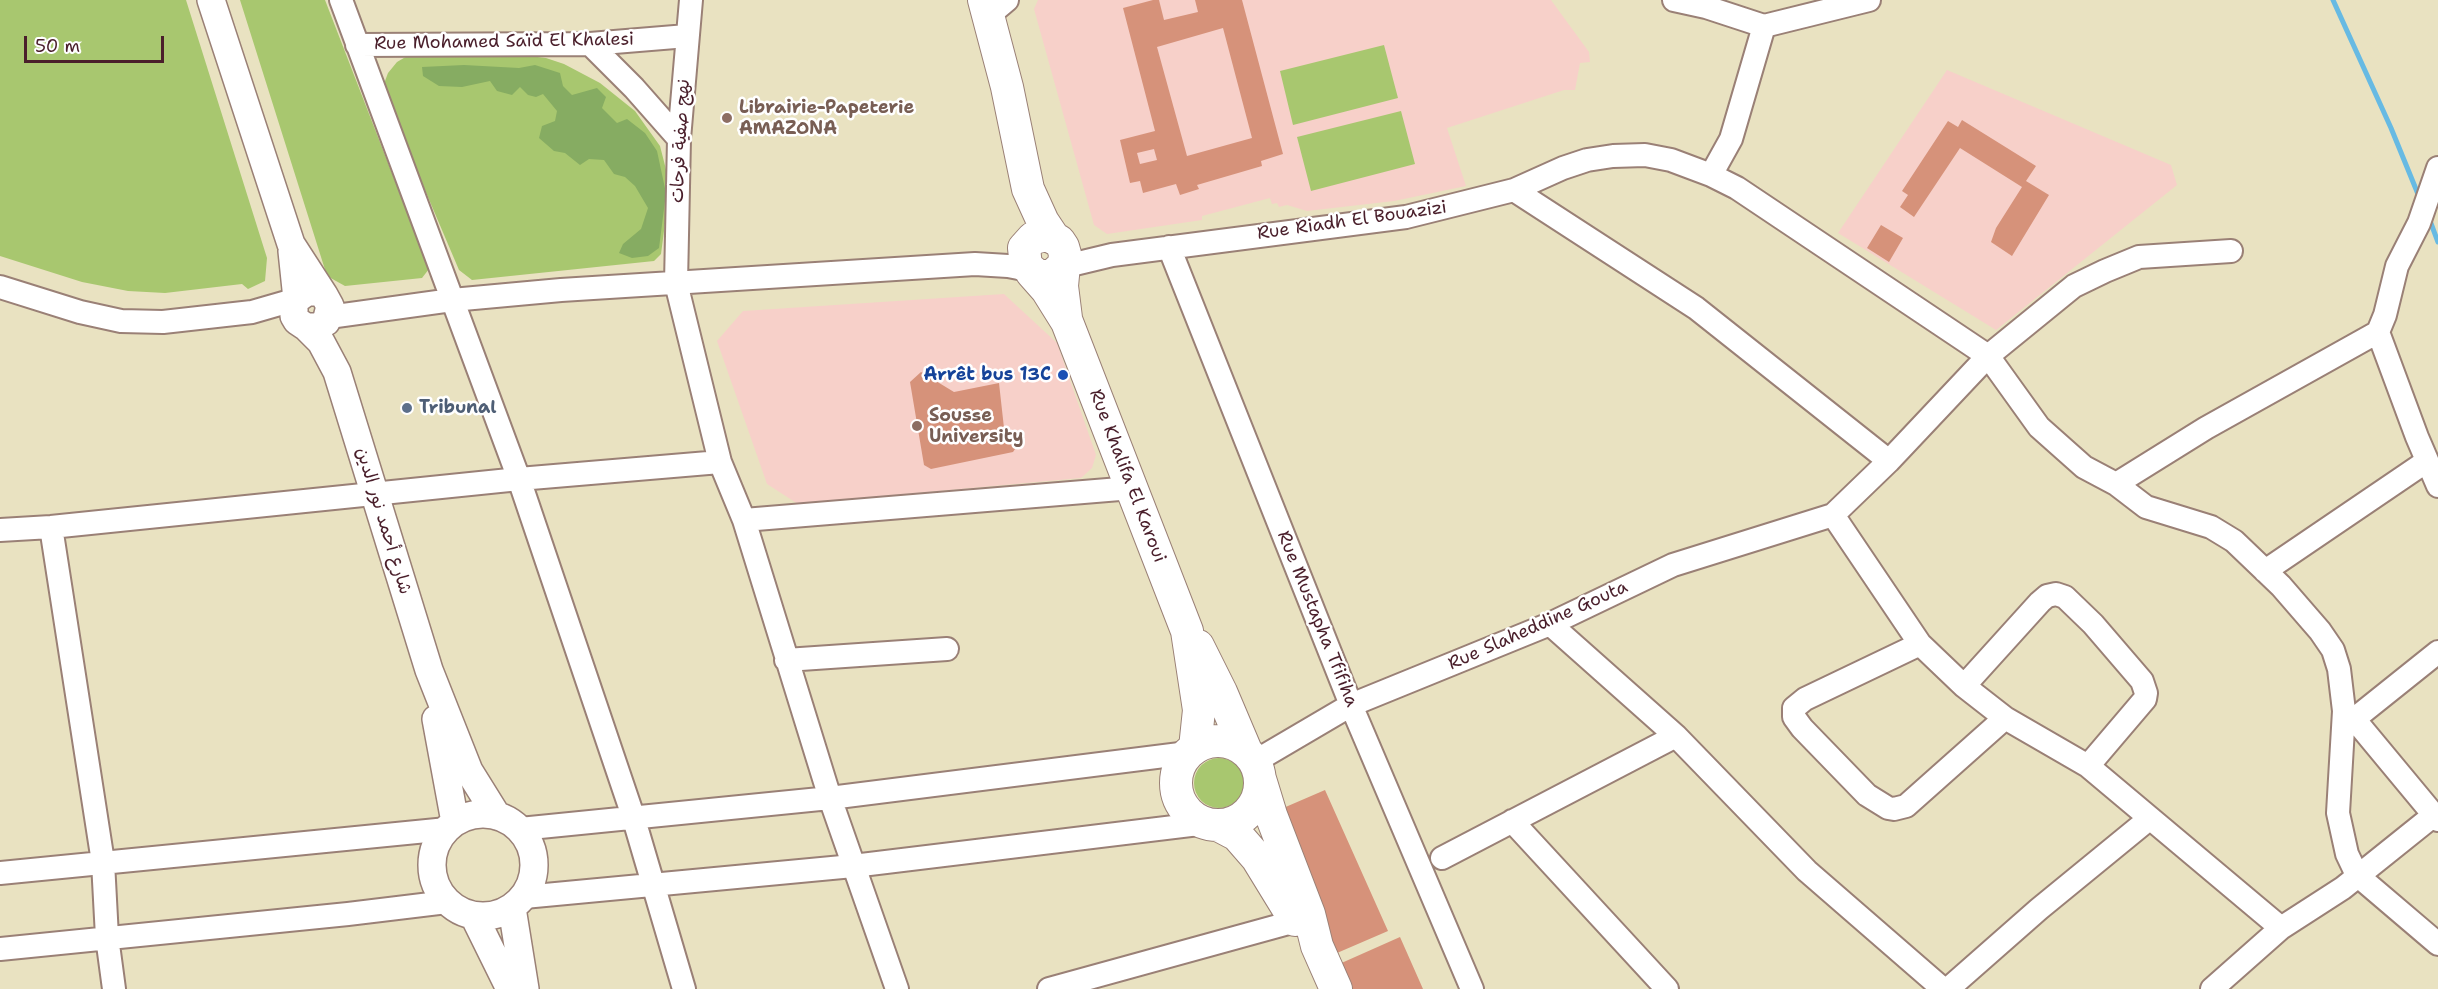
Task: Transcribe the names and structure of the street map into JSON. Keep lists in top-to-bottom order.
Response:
{
  "streets": {
    "main road": ["Rue Khalifa El Karoui"],
    "street": [
      "Rue Mohamed Saïd El Khalesi",
      "نهج صفية فرحات",
      "Rue Riadh El Bouazizi",
      "شارع أحمد نور الدين",
      "Rue Mustapha Tfifiha",
      "Rue Slaheddine Gouta"
    ]
  },
  "crossings": [
    ["Rue Mohamed Saïd El Khalesi", "نهج صفية فرحات"],
    ["Rue Riadh El Bouazizi", "Rue Khalifa El Karoui"],
    ["Rue Riadh El Bouazizi", "Rue Mustapha Tfifiha"],
    ["Rue Khalifa El Karoui", "Rue Slaheddine Gouta"],
    ["Rue Mustapha Tfifiha", "Rue Slaheddine Gouta"]
  ],
  "places": [
    "Librairie-Papeterie AMAZONA",
    "Arrêt bus 13C",
    "Tribunal",
    "Sousse University"
  ],
  "scale_bar": "50 m"
}
